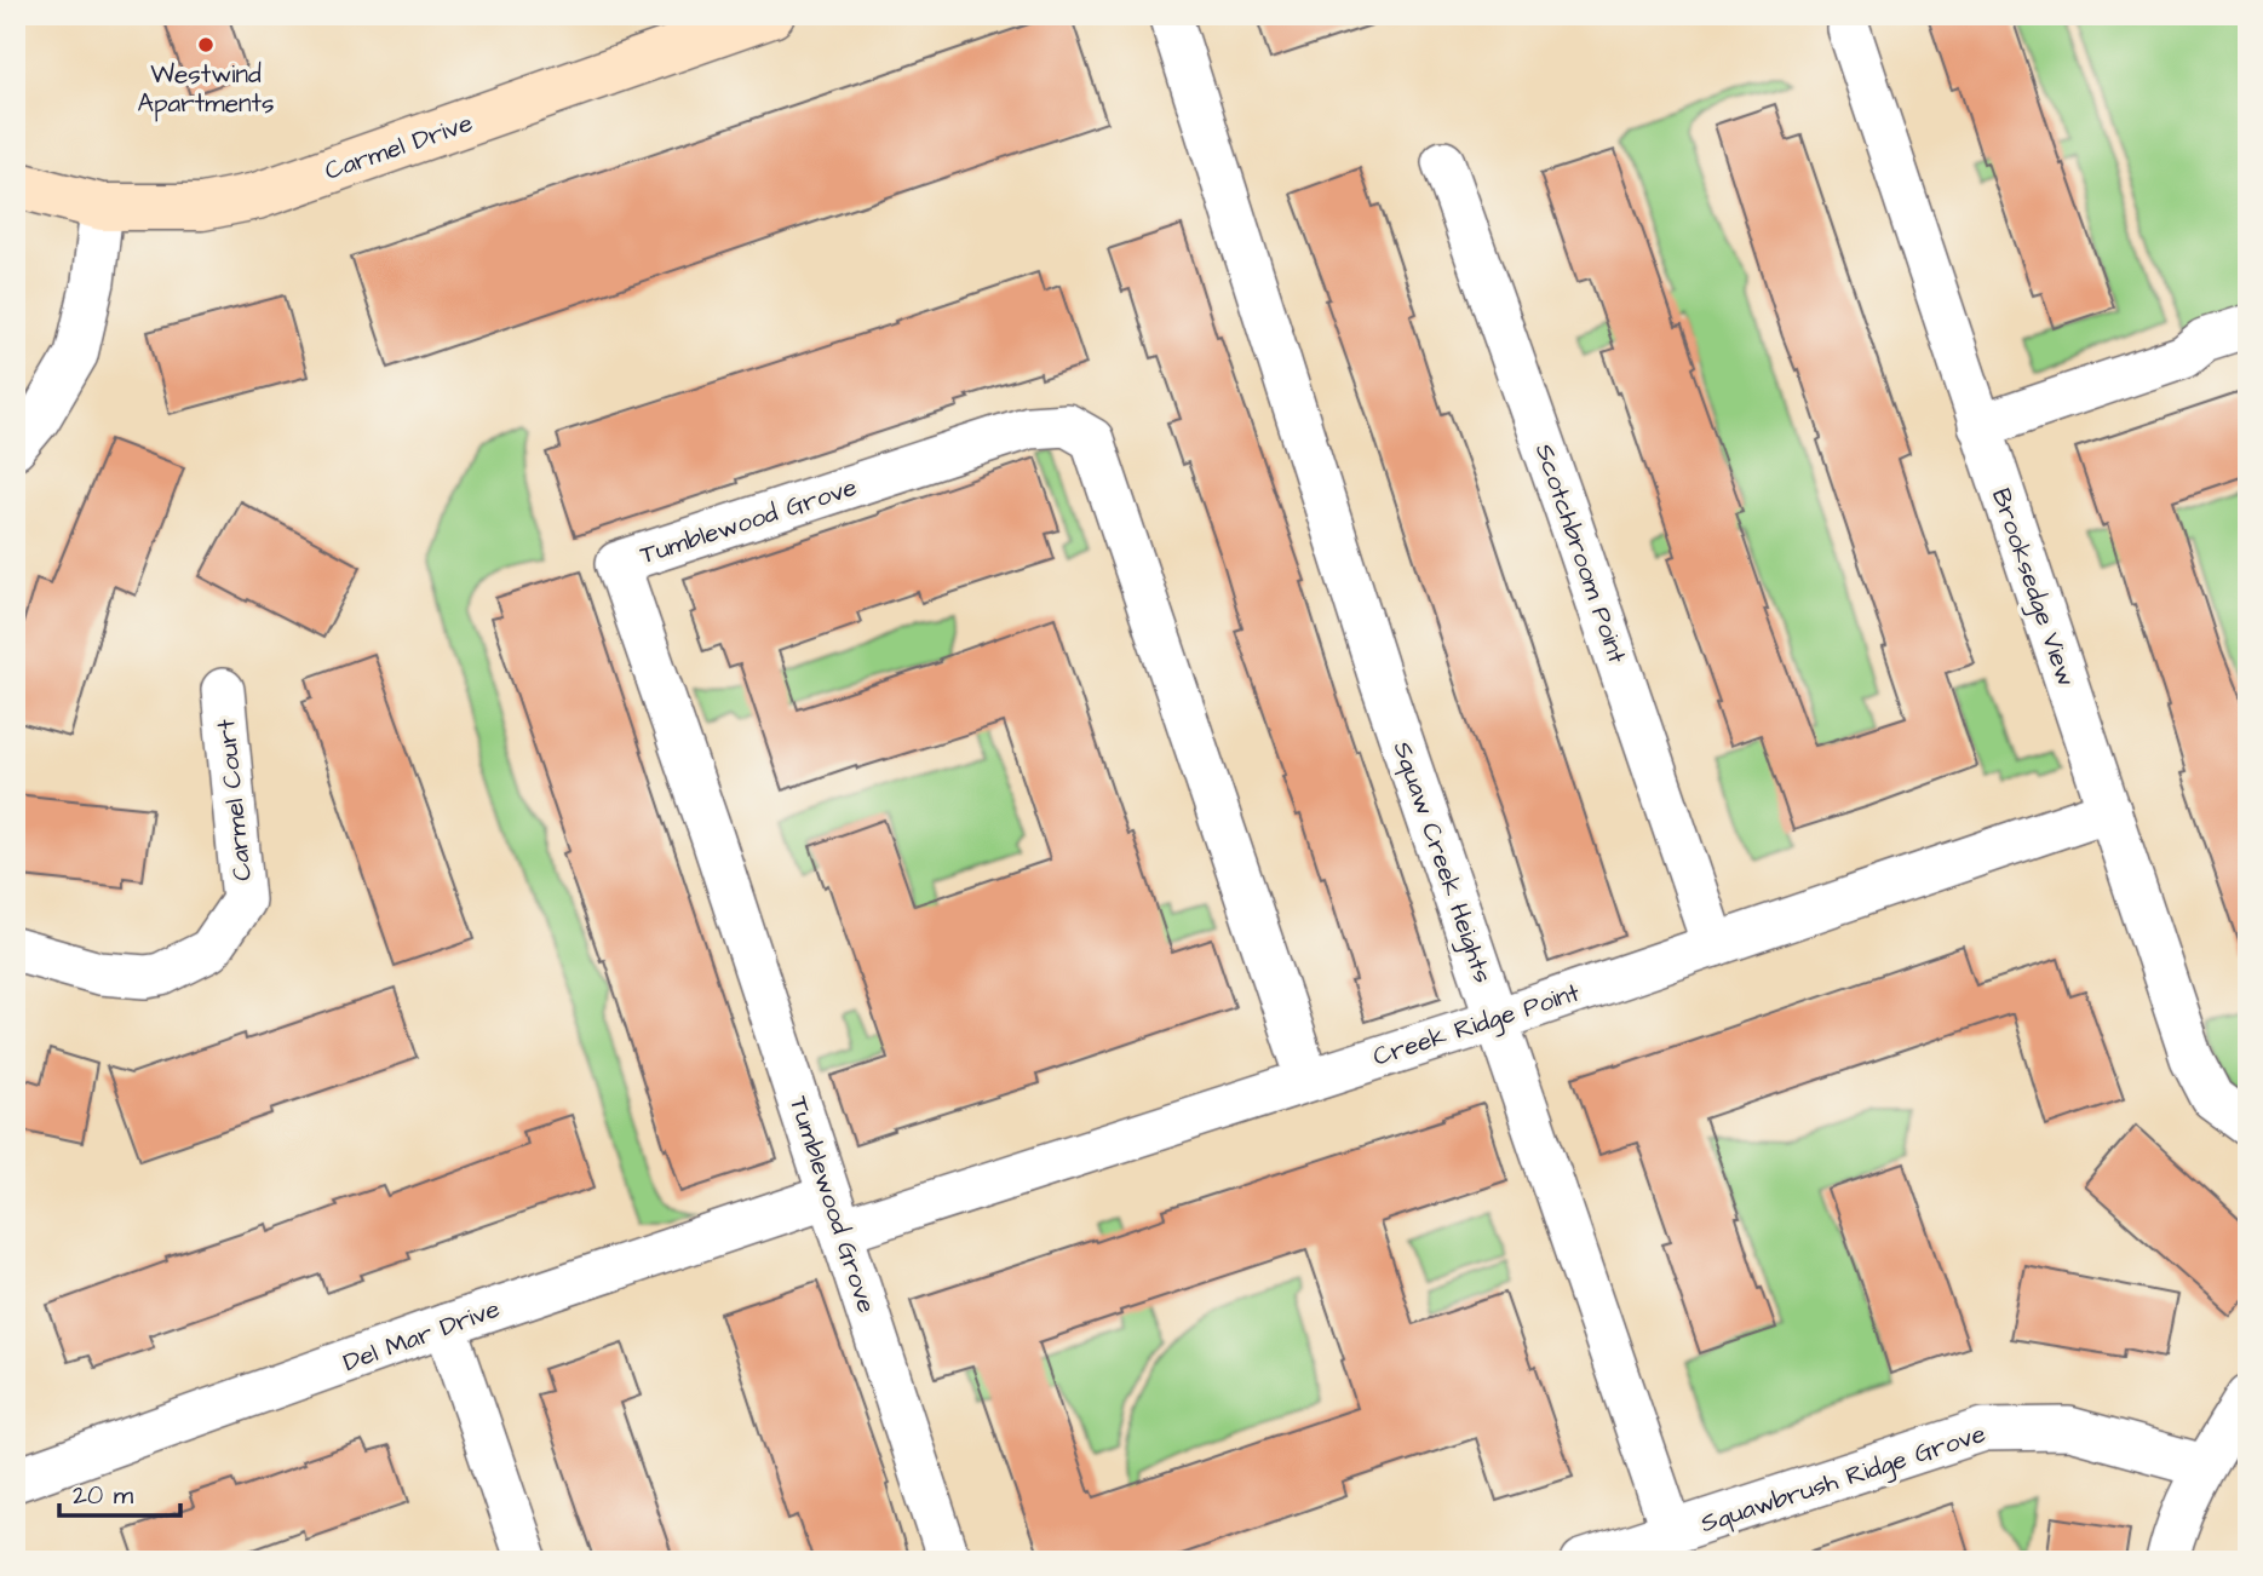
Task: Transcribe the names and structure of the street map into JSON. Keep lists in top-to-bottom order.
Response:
{
  "streets": {
    "street": [
      "Carmel Drive",
      "Tumblewood Grove",
      "Scotchbroom Point",
      "Brooksedge View",
      "Carmel Court",
      "Squaw Creek Heights",
      "Creek Ridge Point",
      "Del Mar Drive",
      "Squawbrush Ridge Grove"
    ]
  },
  "crossings": [
    ["Tumblewood Grove", "Creek Ridge Point"],
    ["Tumblewood Grove", "Del Mar Drive"],
    ["Scotchbroom Point", "Creek Ridge Point"],
    ["Brooksedge View", "Creek Ridge Point"],
    ["Squaw Creek Heights", "Creek Ridge Point"],
    ["Squaw Creek Heights", "Squawbrush Ridge Grove"],
    ["Creek Ridge Point", "Del Mar Drive"]
  ],
  "places": ["Westwind Apartments"],
  "scale_bar": "20 m"
}
